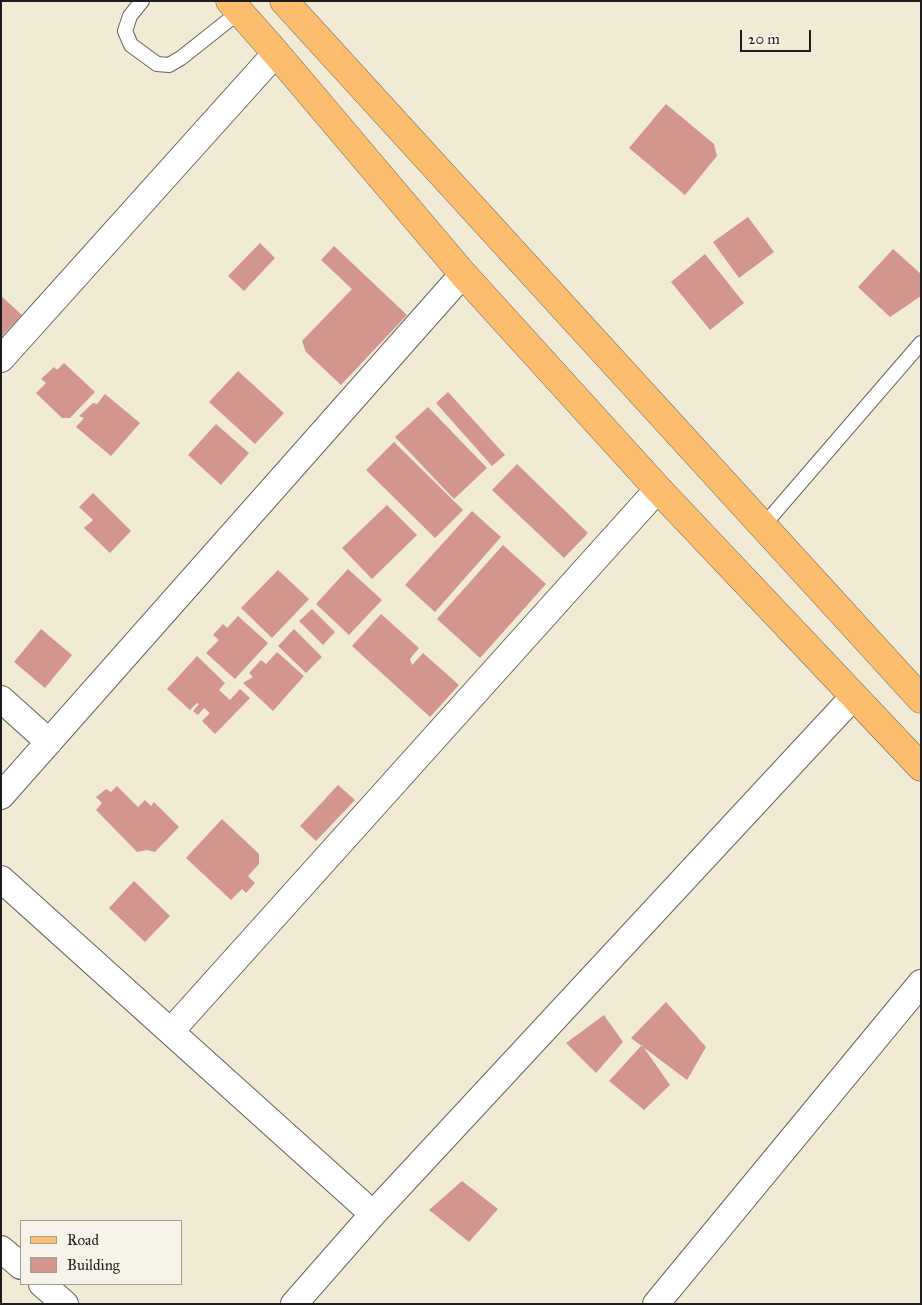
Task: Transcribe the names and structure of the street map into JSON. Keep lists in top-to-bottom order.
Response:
{
  "legend": ["Road", "Building"],
  "scale_bar": "20 m"
}
